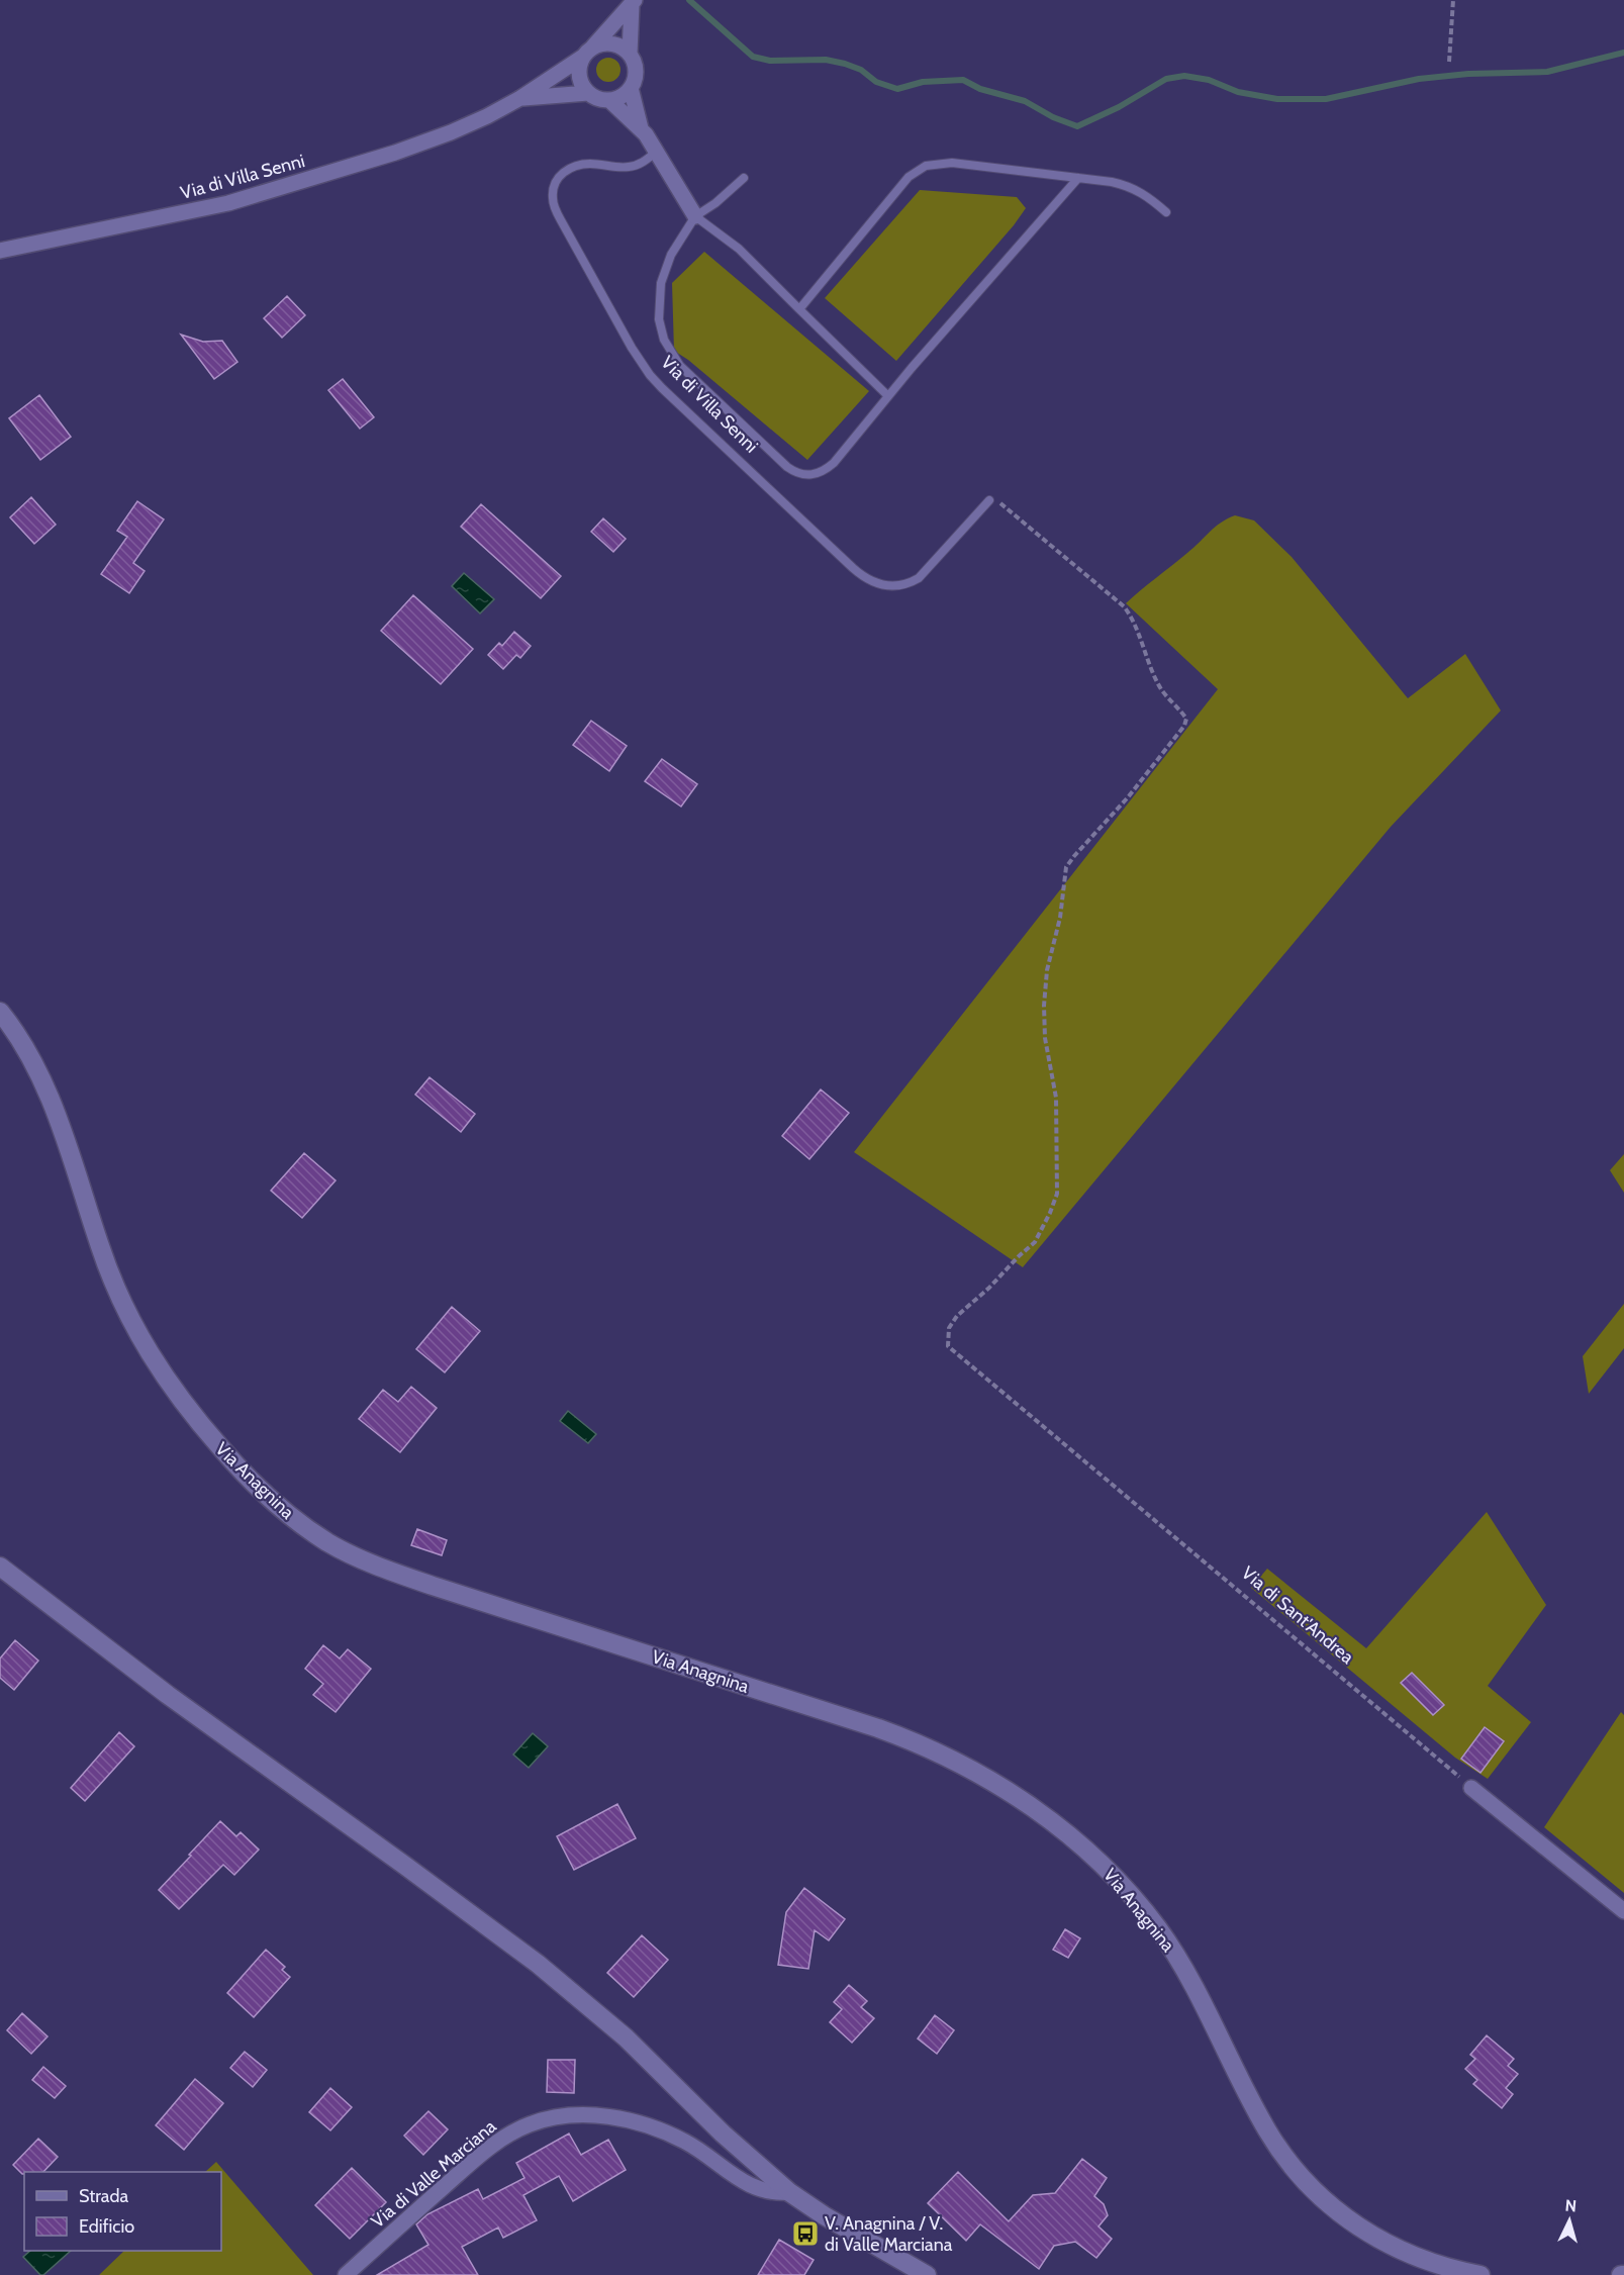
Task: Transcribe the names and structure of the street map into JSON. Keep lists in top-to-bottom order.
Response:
{
  "streets": {
    "main road": ["Via Anagnina"],
    "street": ["Via di Villa Senni", "Via di Valle Marciana"],
    "path": ["Via di Sant'Andrea"]
  },
  "crossings": [
    ["Via di Villa Senni", "Via di Sant'Andrea"]
  ],
  "places": {
    "bus stop": ["V. Anagnina / V. di Valle Marciana"]
  },
  "legend": ["Strada", "Edificio"],
  "north": "top"
}
